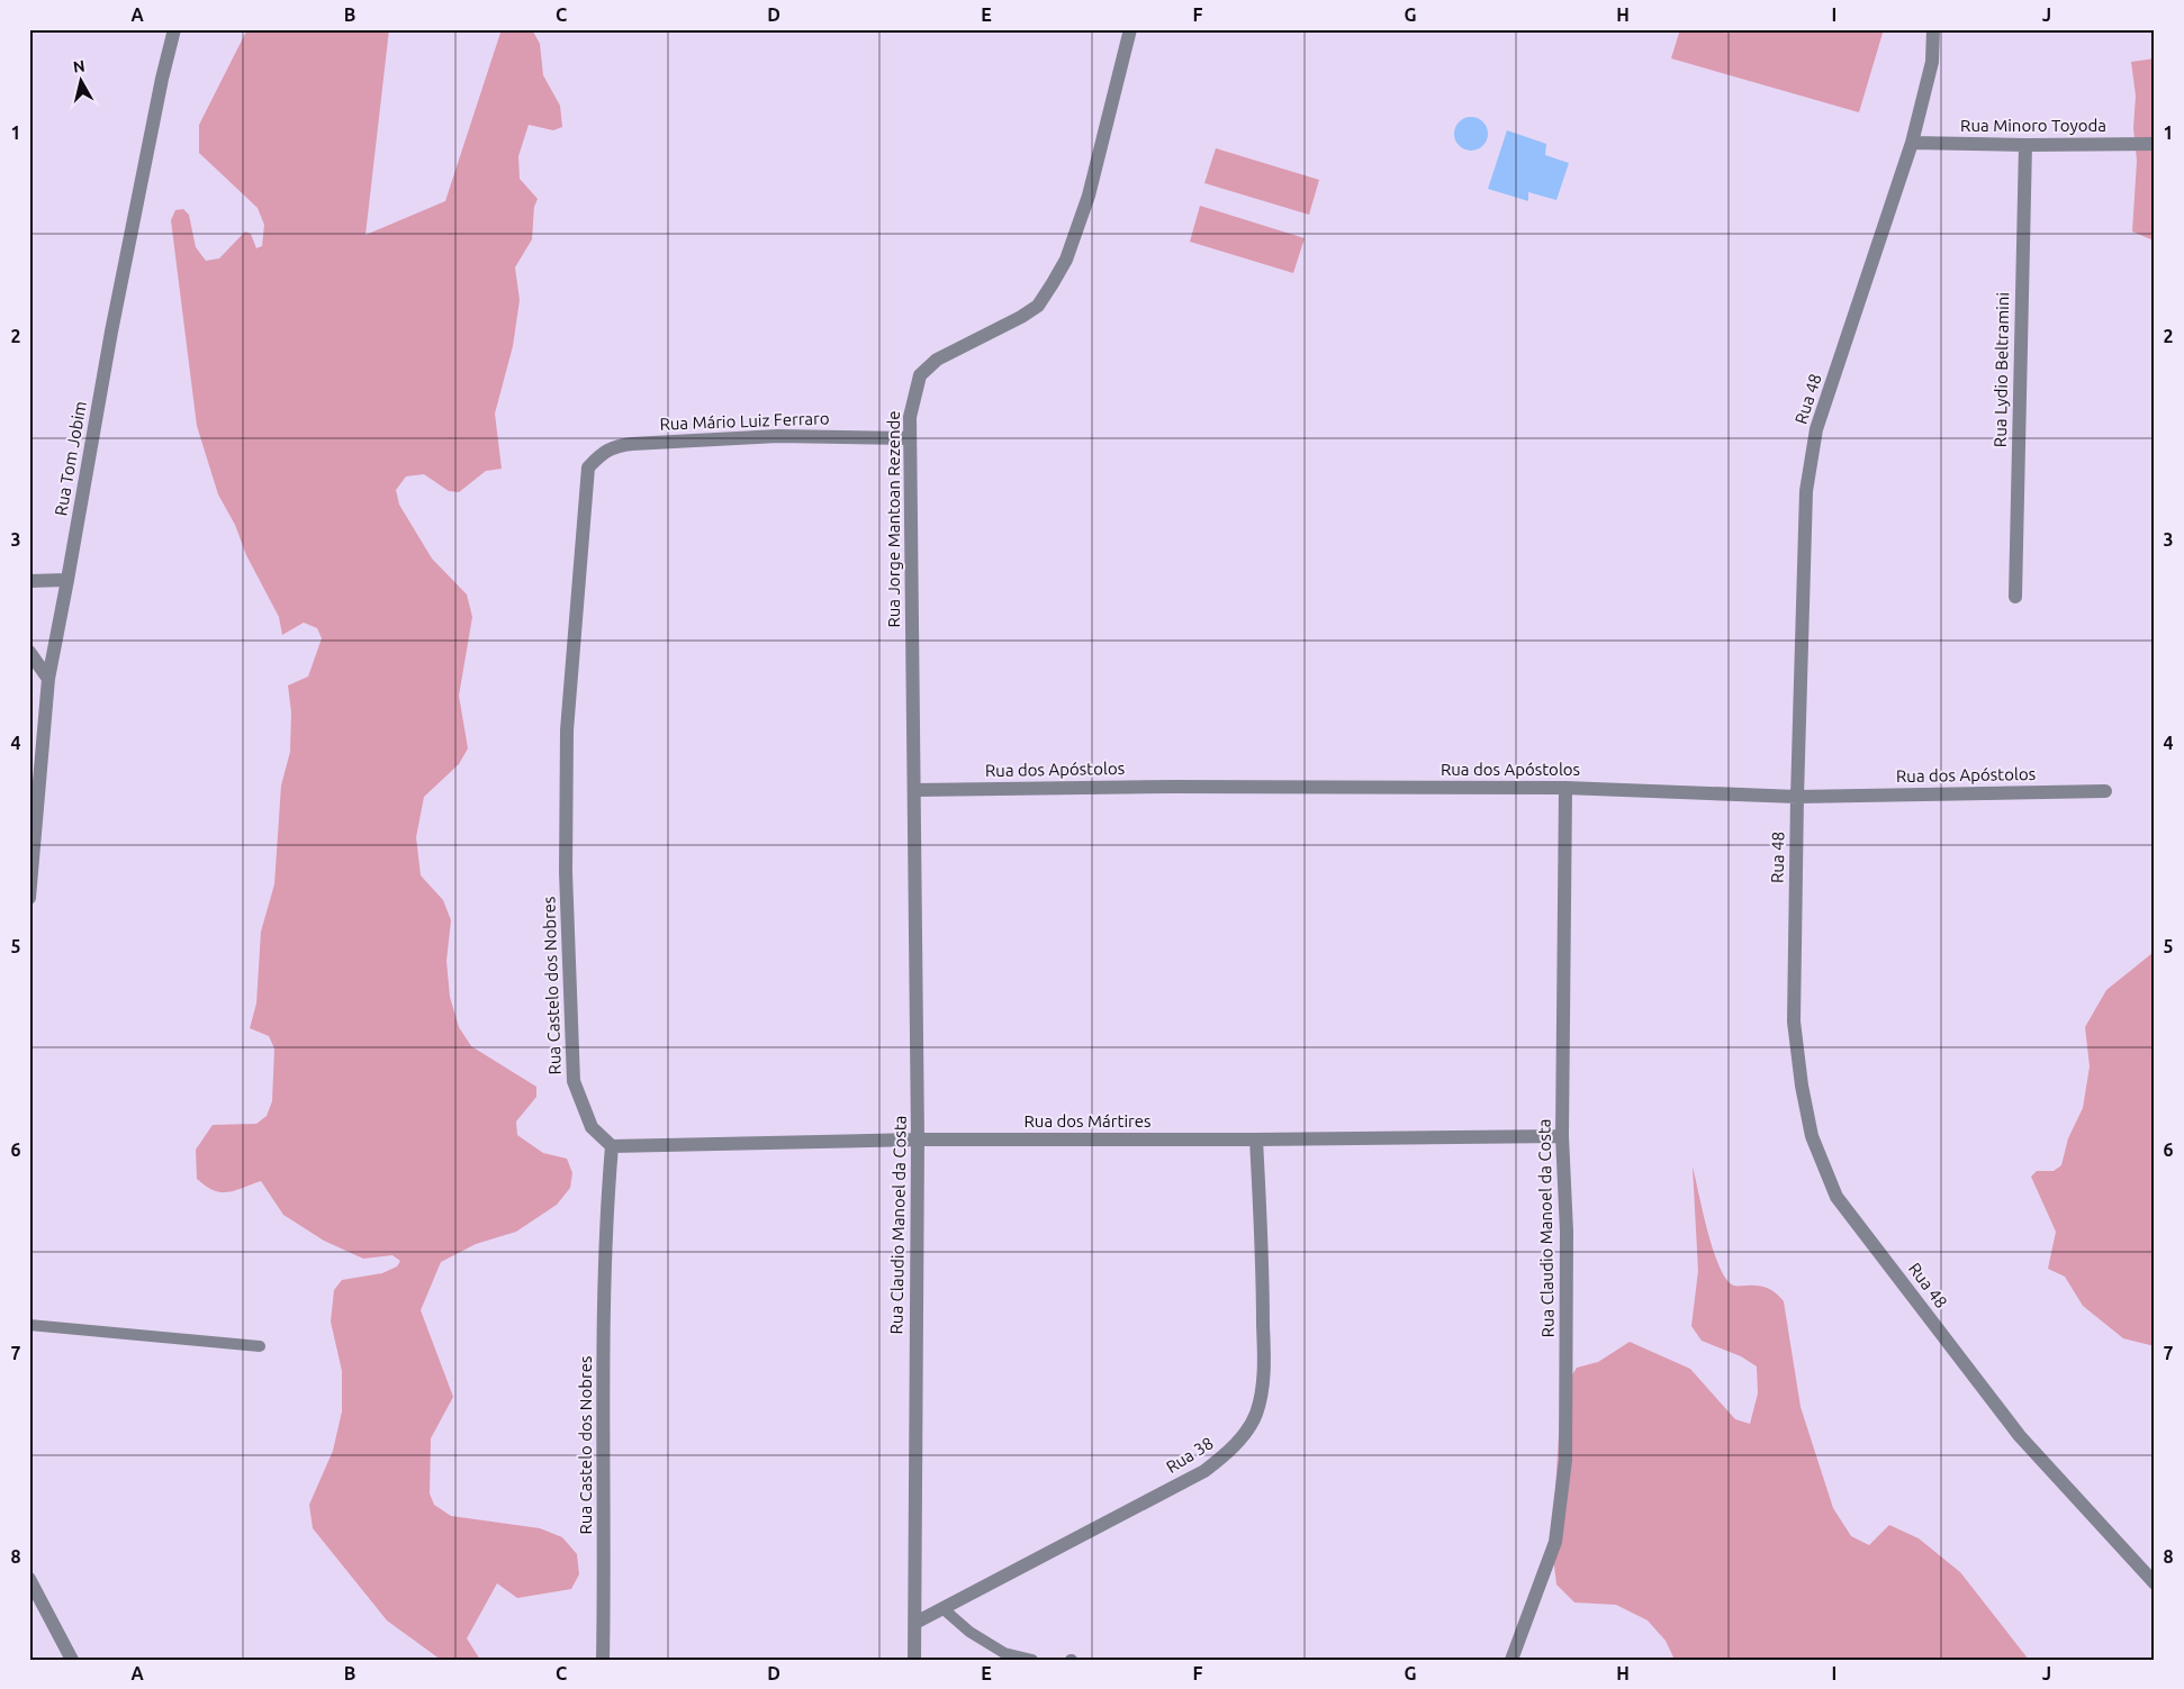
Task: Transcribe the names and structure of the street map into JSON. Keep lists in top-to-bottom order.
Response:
{
  "streets": {
    "street": [
      "Rua Minoro Toyoda",
      "Rua Lydio Beltramini",
      "Rua 48",
      "Rua Mário Luiz Ferraro",
      "Rua Tom Jobim",
      "Rua Jorge Mantoan Rezende",
      "Rua dos Apóstolos",
      "Rua Castelo dos Nobres",
      "Rua dos Mártires",
      "Rua Claudio Manoel da Costa",
      "Rua 38"
    ]
  },
  "crossings": [
    ["Rua Minoro Toyoda", "Rua Lydio Beltramini"],
    ["Rua Minoro Toyoda", "Rua 48"],
    ["Rua 48", "Rua dos Apóstolos"],
    ["Rua Mário Luiz Ferraro", "Rua Jorge Mantoan Rezende"],
    ["Rua Mário Luiz Ferraro", "Rua Castelo dos Nobres"],
    ["Rua Jorge Mantoan Rezende", "Rua dos Apóstolos"],
    ["Rua Jorge Mantoan Rezende", "Rua Claudio Manoel da Costa"],
    ["Rua dos Apóstolos", "Rua Claudio Manoel da Costa"],
    ["Rua Castelo dos Nobres", "Rua dos Mártires"],
    ["Rua dos Mártires", "Rua Claudio Manoel da Costa"],
    ["Rua dos Mártires", "Rua 38"],
    ["Rua Claudio Manoel da Costa", "Rua 38"]
  ],
  "north": "top",
  "grid": {
    "columns": [
      "A",
      "B",
      "C",
      "D",
      "E",
      "F",
      "G",
      "H",
      "I",
      "J"
    ],
    "rows": [
      "1",
      "2",
      "3",
      "4",
      "5",
      "6",
      "7",
      "8"
    ]
  }
}
